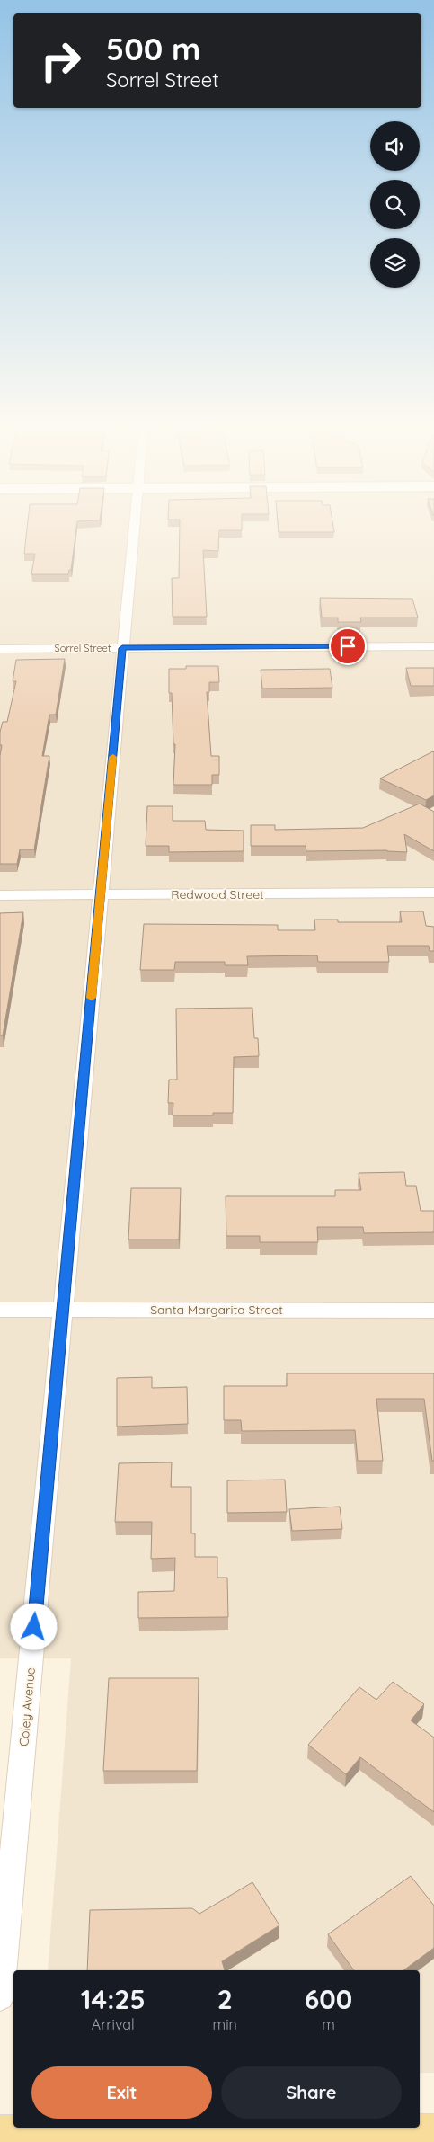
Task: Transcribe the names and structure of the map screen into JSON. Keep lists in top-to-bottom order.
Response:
{
  "streets": {
    "street": [
      "Sorrel Street",
      "Redwood Street",
      "Santa Margarita Street",
      "Coley Avenue"
    ]
  },
  "crossings": [
    ["Sorrel Street", "Coley Avenue"],
    ["Redwood Street", "Coley Avenue"],
    ["Santa Margarita Street", "Coley Avenue"]
  ],
  "page": {
    "turn": ["500 m", "Sorrel Street"],
    "eta": [
      "14:25",
      "Arrival",
      "2",
      "min",
      "600",
      "m"
    ],
    "buttons": ["Exit", "Share"]
  }
}
